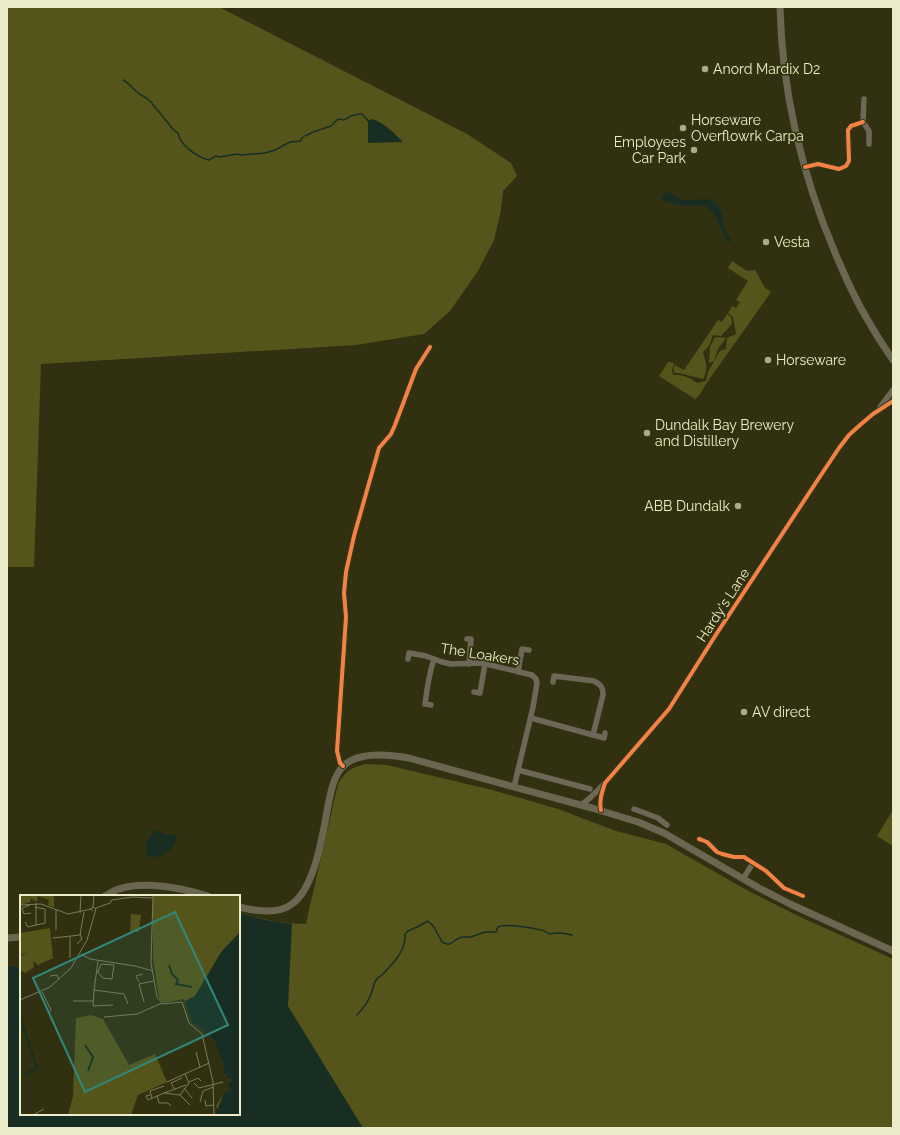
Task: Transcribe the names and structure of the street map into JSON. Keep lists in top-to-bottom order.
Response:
{
  "streets": {
    "street": ["Hardy's Lane", "The Loakers"]
  },
  "places": [
    "Anord Mardix D2",
    "Horseware Overflowrk Carpa",
    "Employees Car Park",
    "Vesta",
    "Horseware",
    "Dundalk Bay Brewery and Distillery",
    "ABB Dundalk",
    "AV direct"
  ]
}
